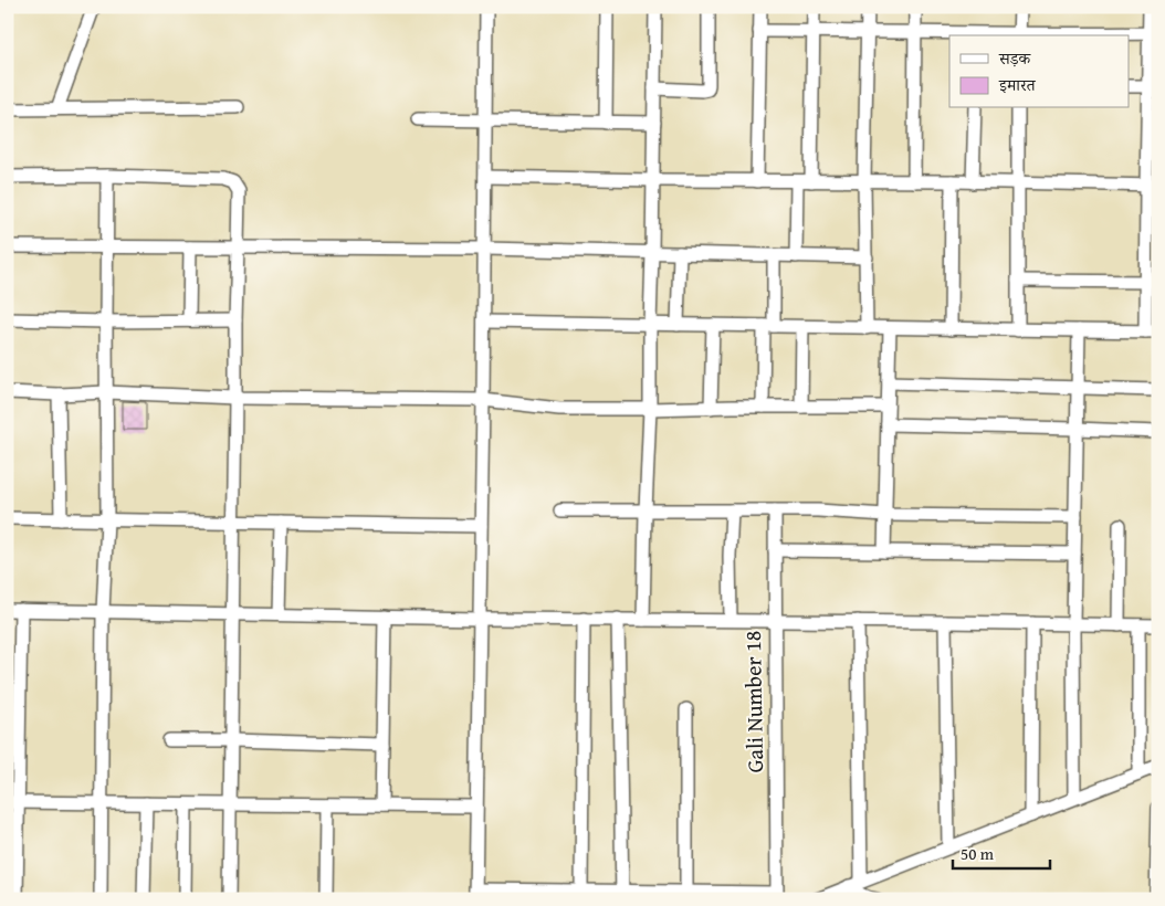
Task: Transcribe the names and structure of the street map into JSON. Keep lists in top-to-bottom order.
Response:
{
  "streets": {
    "street": ["Gali Number 18"]
  },
  "legend": ["सड़क", "इमारत"],
  "scale_bar": "50 m"
}
